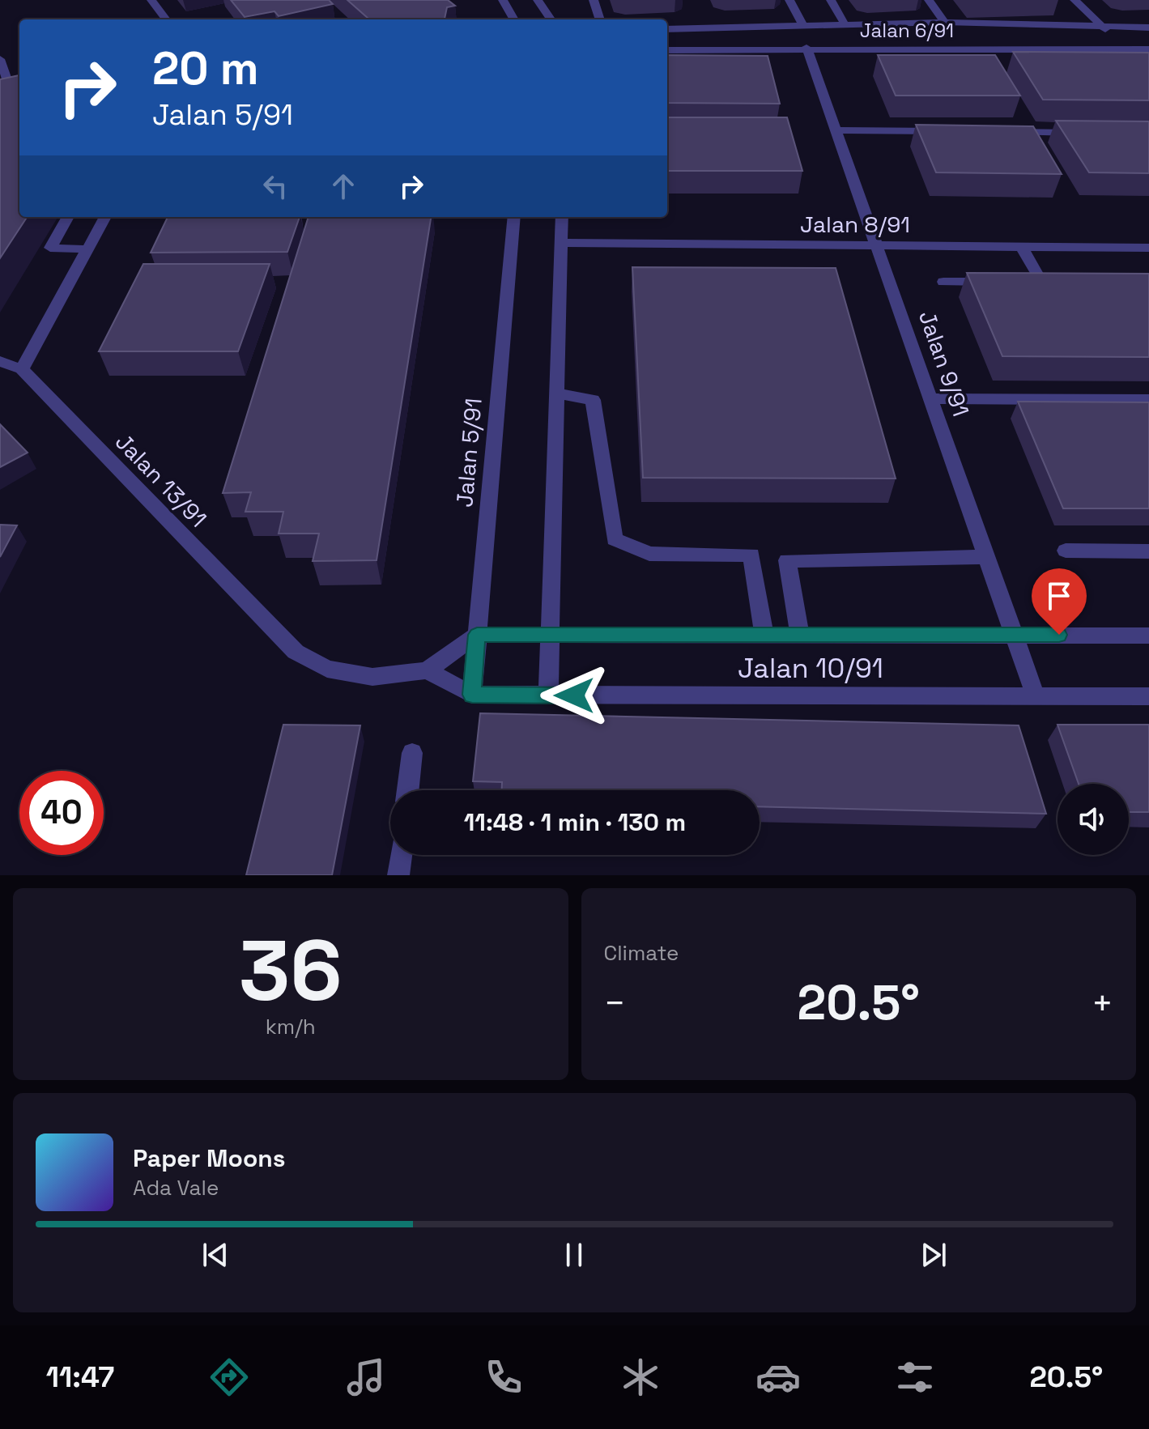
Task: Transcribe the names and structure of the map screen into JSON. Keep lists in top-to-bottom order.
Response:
{
  "streets": {
    "street": [
      "Jalan 6/91",
      "Jalan 8/91",
      "Jalan 9/91",
      "Jalan 5/91",
      "Jalan 13/91",
      "Jalan 10/91"
    ]
  },
  "crossings": [
    ["Jalan 6/91", "Jalan 9/91"],
    ["Jalan 8/91", "Jalan 9/91"],
    ["Jalan 9/91", "Jalan 10/91"],
    ["Jalan 5/91", "Jalan 10/91"]
  ],
  "page": {
    "turn": ["20 m", "Jalan 5/91"],
    "limit": "40",
    "trip": "11:48 · 1 min · 130 m",
    "tile": [
      ["36", "km/h"],
      "Climate"
    ],
    "heat": ["−", "20.5°", "+"],
    "song": ["Paper Moons", "Ada Vale"],
    "tabs": ["11:47", "20.5°"]
  }
}
